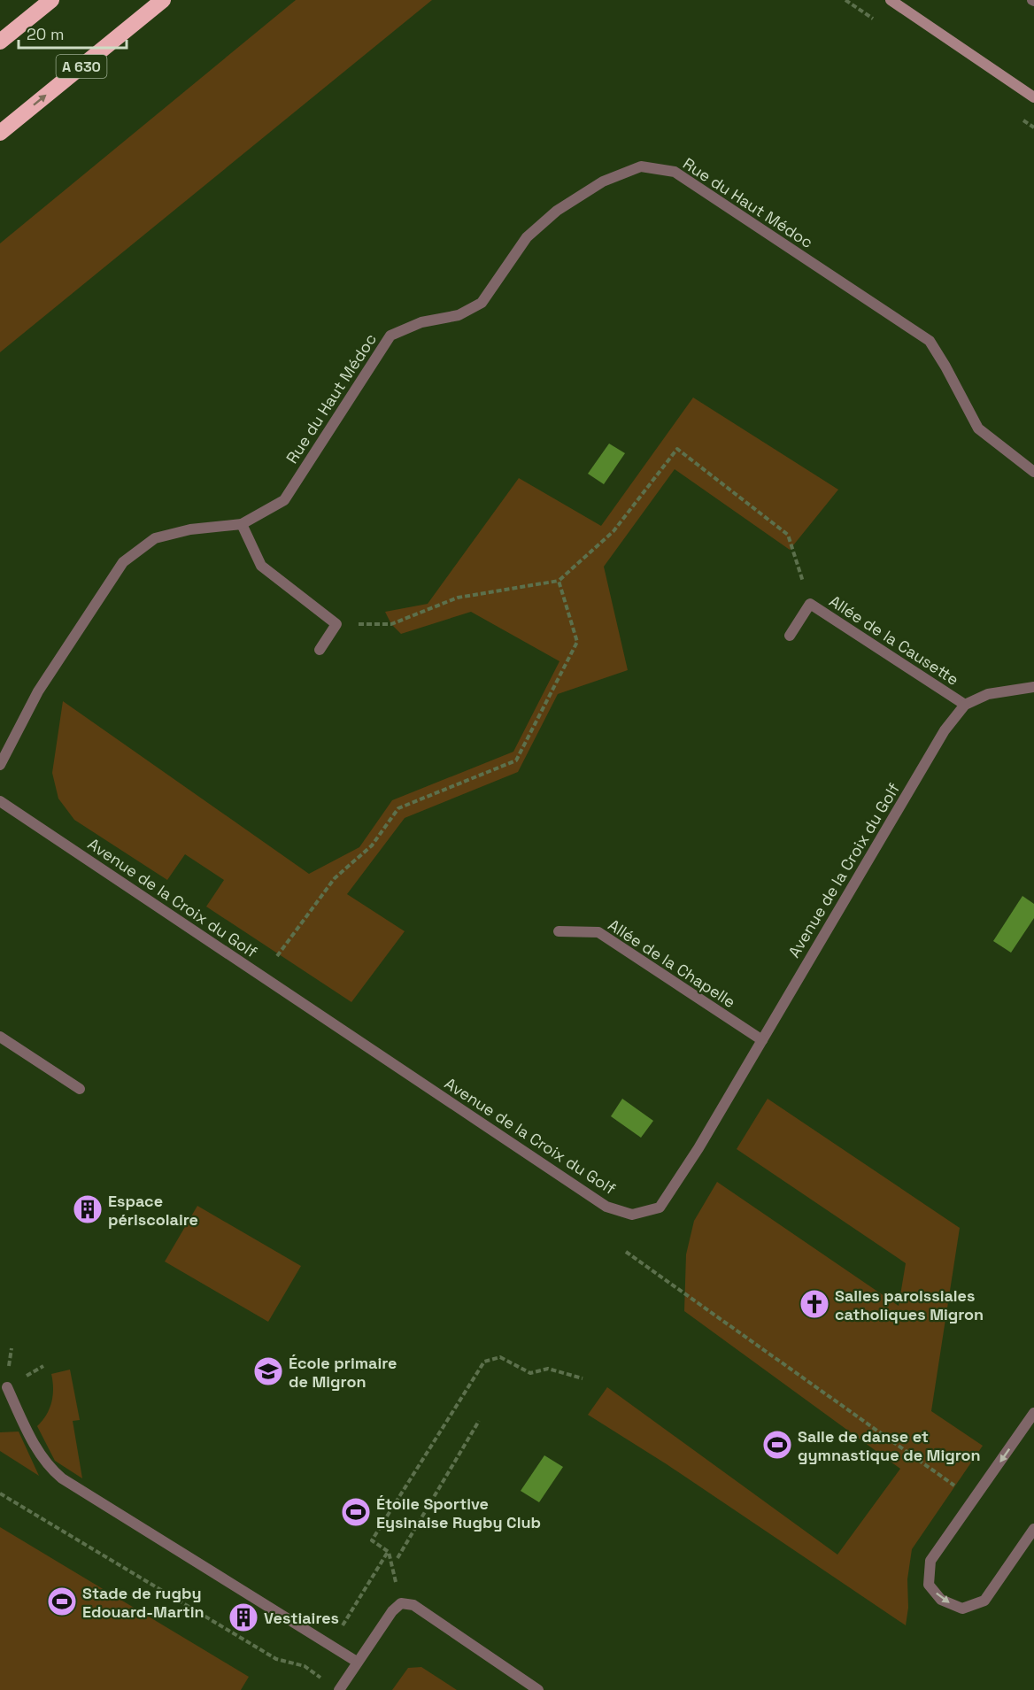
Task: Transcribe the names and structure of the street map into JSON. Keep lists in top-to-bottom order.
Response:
{
  "streets": {
    "highway": ["A 630"],
    "street": [
      "Rue du Haut Médoc",
      "Allée de la Causette",
      "Avenue de la Croix du Golf",
      "Allée de la Chapelle"
    ]
  },
  "crossings": [
    ["Allée de la Causette", "Avenue de la Croix du Golf"],
    ["Avenue de la Croix du Golf", "Allée de la Chapelle"]
  ],
  "places": {
    "building": ["Espace périscolaire", "Vestiaires"],
    "church": ["Salles paroissiales catholiques Migron"],
    "school or university": ["École primaire de Migron"],
    "sports": ["Salle de danse et gymnastique de Migron", "Étoile Sportive Eysinaise Rugby Club", "Stade de rugby Edouard-Martin"]
  },
  "scale_bar": "20 m"
}
